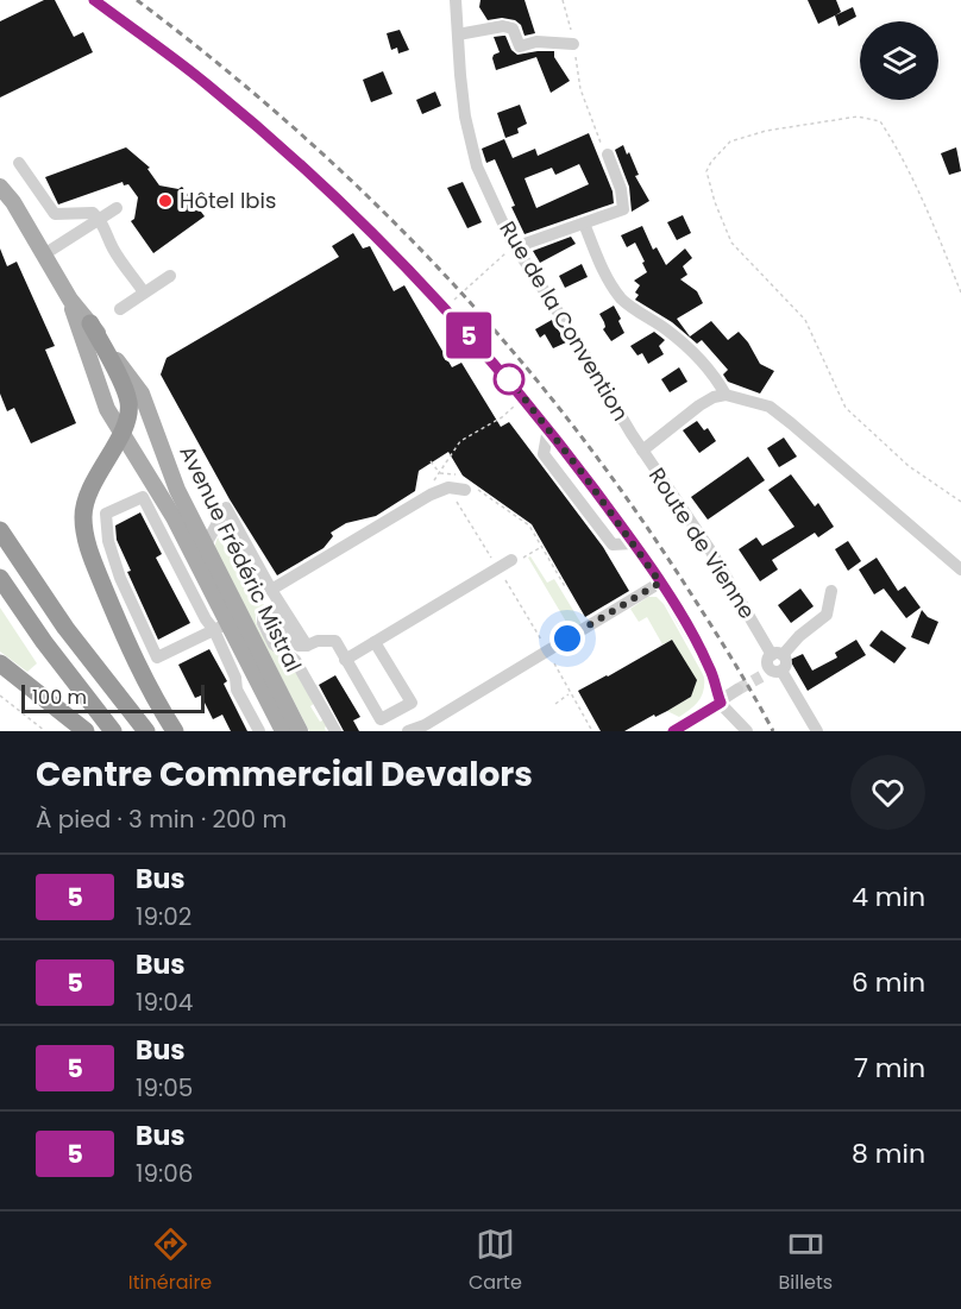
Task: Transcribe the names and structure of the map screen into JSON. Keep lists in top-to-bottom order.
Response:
{
  "streets": {
    "main road": ["Avenue Frédéric Mistral"],
    "street": ["Rue de la Convention", "Route de Vienne"]
  },
  "crossings": [
    ["Rue de la Convention", "Route de Vienne"]
  ],
  "places": ["Hôtel Ibis"],
  "lines": ["bus line 5"],
  "scale_bar": "100 m",
  "page": {
    "on_map": "5",
    "scale": "100 m",
    "heading": ["Centre Commercial Devalors", "À pied · 3 min · 200 m"],
    "list": [
      {
        "mark": "5",
        "name": "Bus",
        "note": "19:02",
        "value": "4 min"
      },
      {
        "mark": "5",
        "name": "Bus",
        "note": "19:04",
        "value": "6 min"
      },
      {
        "mark": "5",
        "name": "Bus",
        "note": "19:05",
        "value": "7 min"
      },
      {
        "mark": "5",
        "name": "Bus",
        "note": "19:06",
        "value": "8 min"
      }
    ],
    "tabs": ["Itinéraire", "Carte", "Billets"]
  }
}
